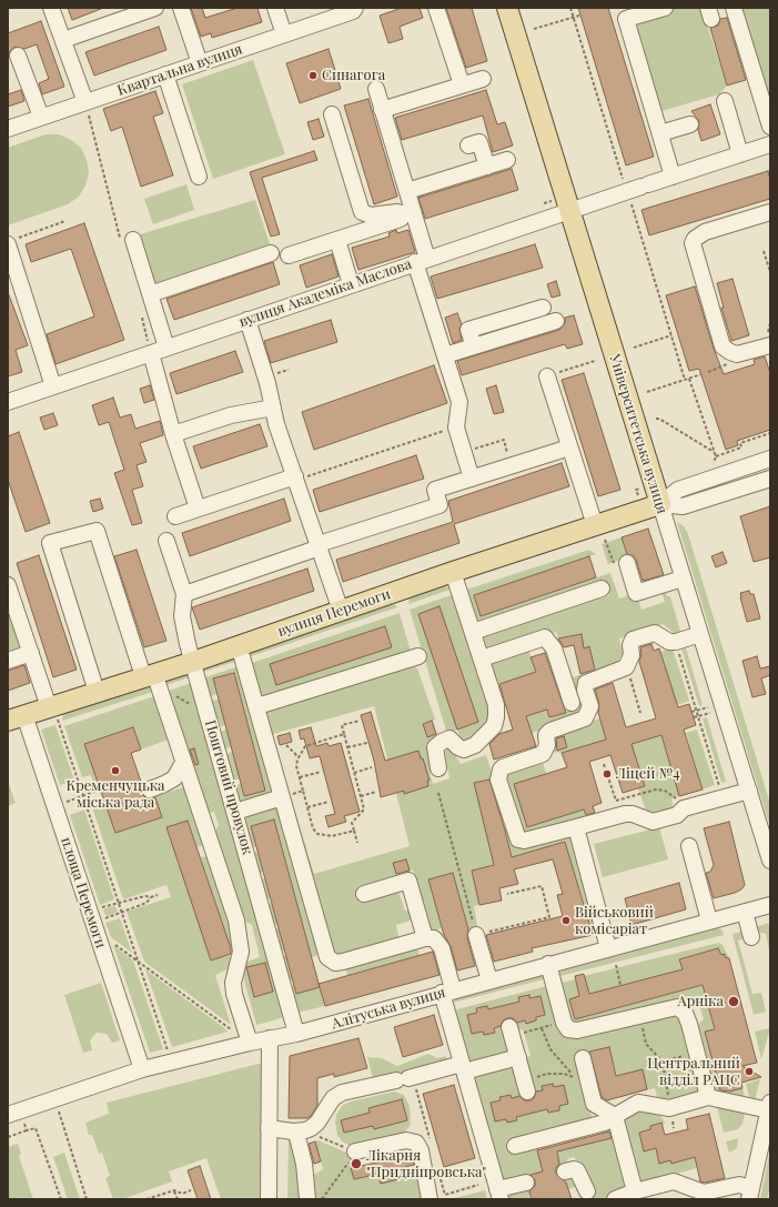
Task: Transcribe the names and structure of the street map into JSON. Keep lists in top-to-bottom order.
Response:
{
  "streets": {
    "main road": ["Університетська вулиця", "вулиця Перемоги"],
    "street": [
      "Квартальна вулиця",
      "вулиця Академіка Маслова",
      "Поштовий провулок",
      "площа Перемоги",
      "Алітуська вулиця"
    ]
  },
  "crossings": [
    ["вулиця Академіка Маслова", "Університетська вулиця"],
    ["Університетська вулиця", "вулиця Перемоги"],
    ["вулиця Перемоги", "Поштовий провулок"],
    ["вулиця Перемоги", "площа Перемоги"],
    ["Поштовий провулок", "Алітуська вулиця"],
    ["площа Перемоги", "Алітуська вулиця"]
  ],
  "places": [
    "Синагога",
    "Кременчуцька міська рада",
    "Ліцей №4",
    "Військовий комісаріат",
    "Арніка",
    "Центральний відділ РАЦС",
    "Лікарня \"Придніпровська\""
  ]
}
